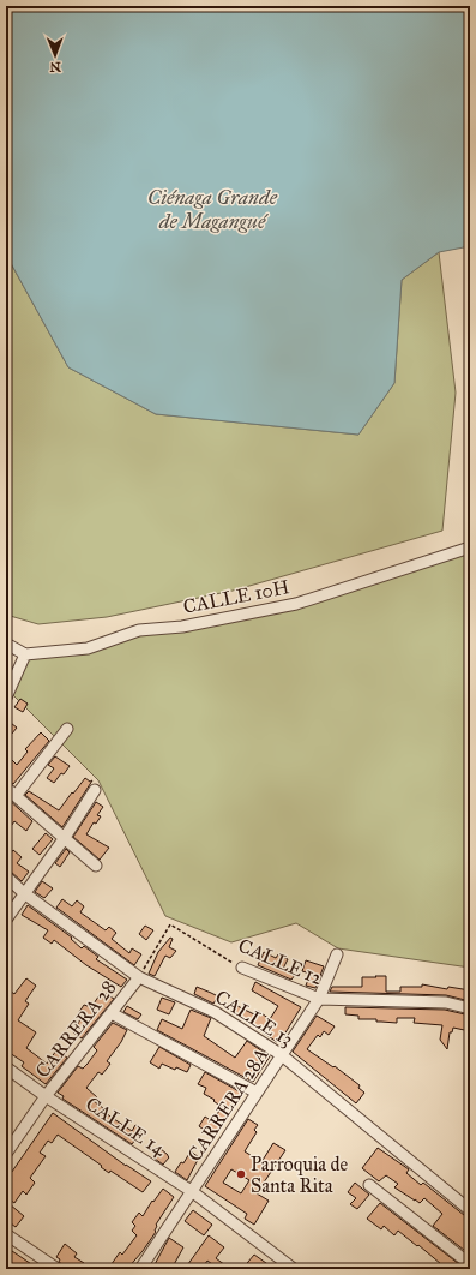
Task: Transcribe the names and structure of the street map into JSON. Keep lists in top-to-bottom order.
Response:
{
  "streets": {
    "street": [
      "CALLE 10H",
      "CALLE 12",
      "CALLE 13",
      "CARRERA 28",
      "CARRERA 28A",
      "CALLE 14"
    ]
  },
  "crossings": [
    ["CALLE 12", "CARRERA 28"],
    ["CALLE 12", "CARRERA 28A"],
    ["CALLE 13", "CARRERA 28"],
    ["CALLE 13", "CARRERA 28A"],
    ["CARRERA 28", "CALLE 14"],
    ["CARRERA 28A", "CALLE 14"]
  ],
  "water": ["Ciénaga Grande de Magangué"],
  "places": ["Parroquia de Santa Rita"],
  "north": "bottom"
}
